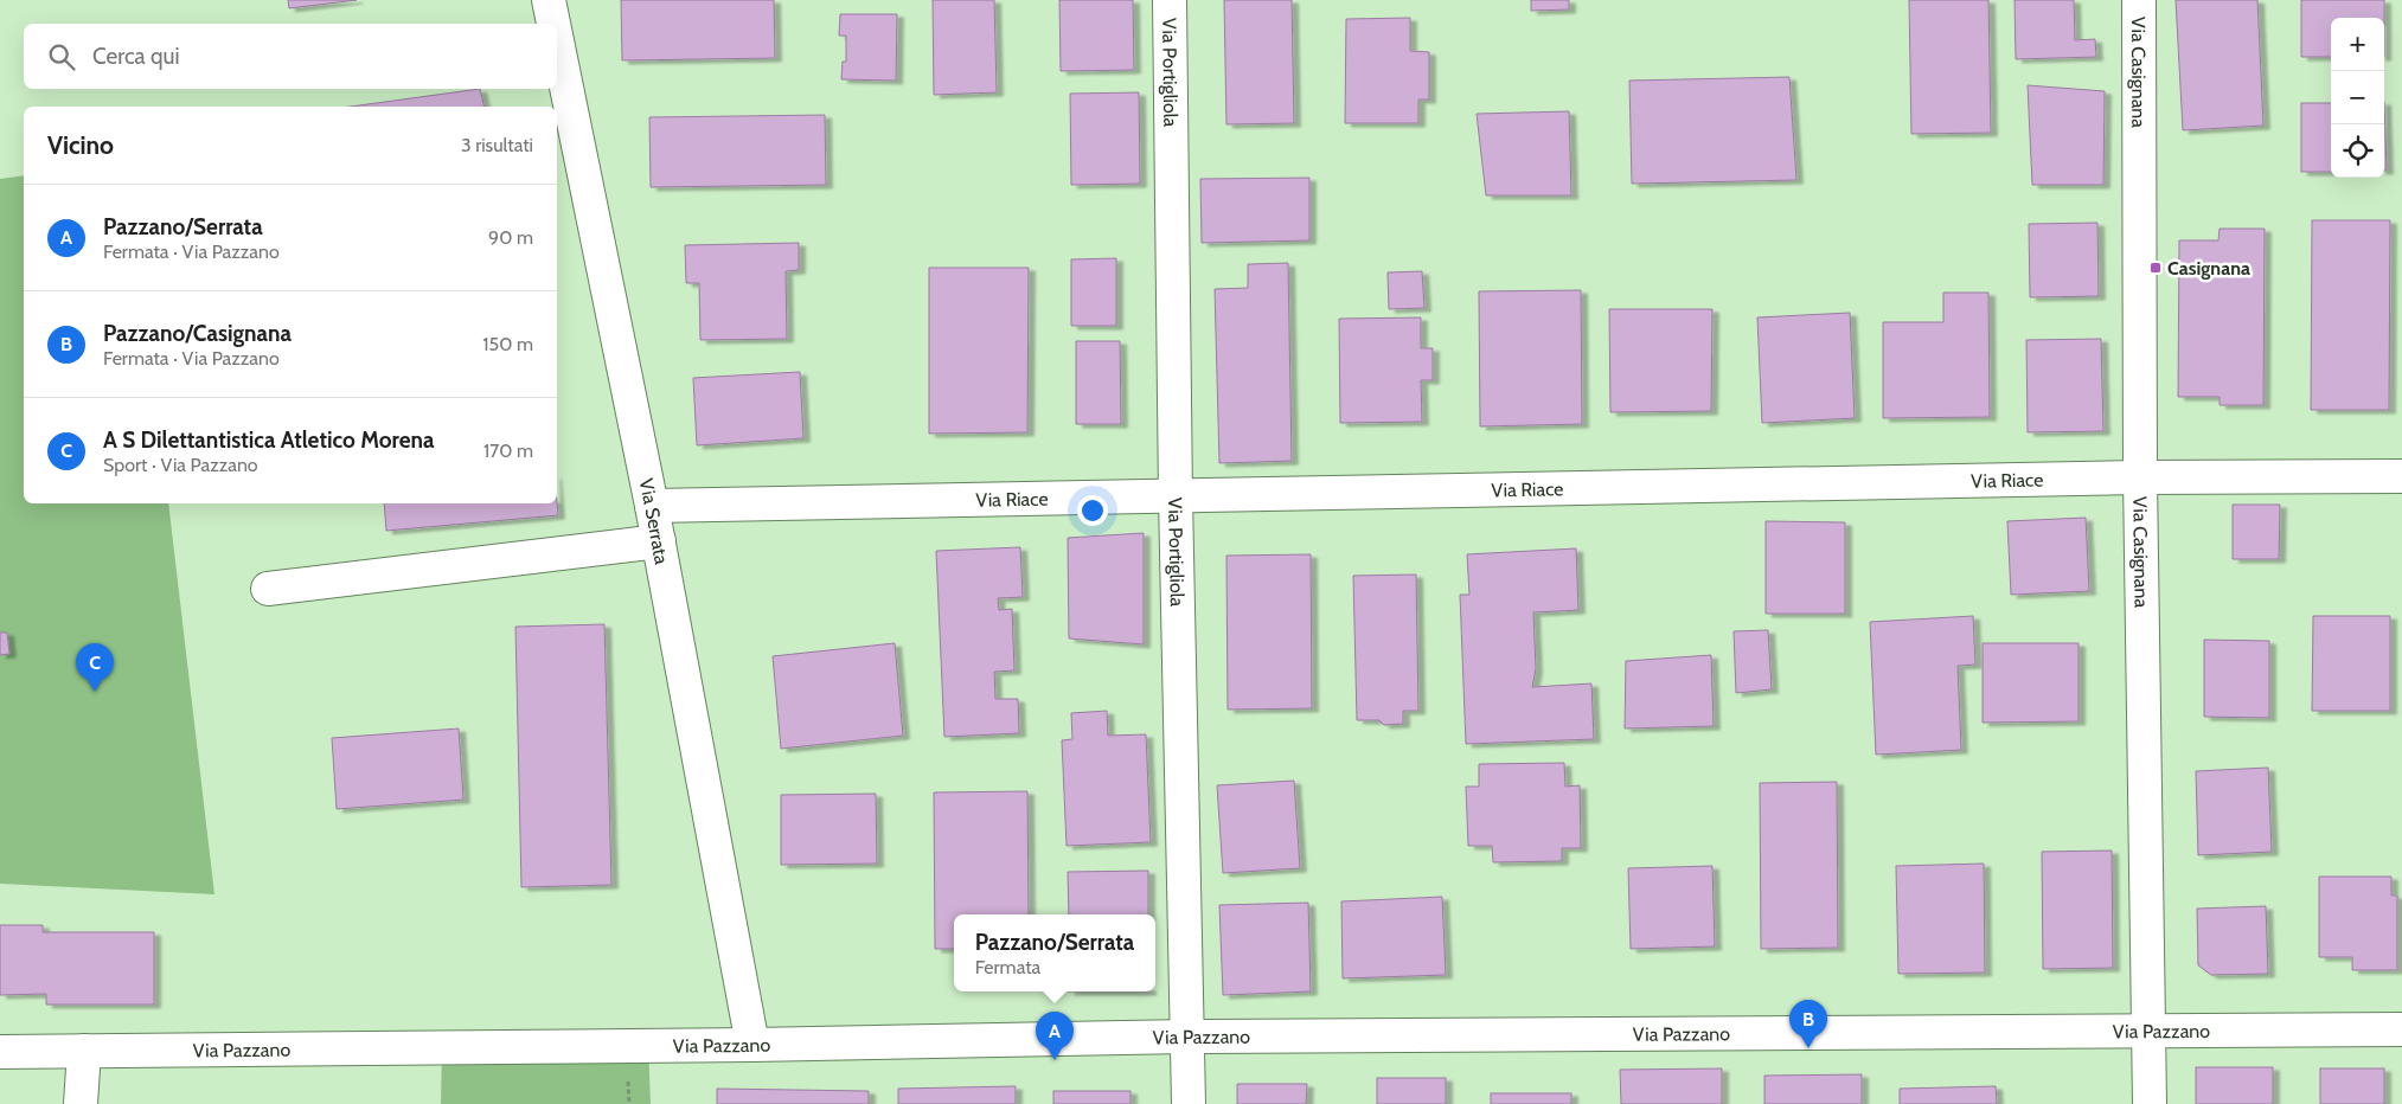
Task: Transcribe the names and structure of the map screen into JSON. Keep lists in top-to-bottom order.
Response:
{
  "streets": {
    "street": [
      "Via Portigliola",
      "Via Casignana",
      "Via Riace",
      "Via Serrata",
      "Via Pazzano"
    ]
  },
  "crossings": [
    ["Via Portigliola", "Via Riace"],
    ["Via Portigliola", "Via Pazzano"],
    ["Via Casignana", "Via Riace"],
    ["Via Casignana", "Via Pazzano"],
    ["Via Riace", "Via Serrata"],
    ["Via Serrata", "Via Pazzano"]
  ],
  "places": {
    "transit": ["Casignana"]
  },
  "page": {
    "map_buttons": ["+", "−"],
    "search": "Cerca qui",
    "heading": ["Vicino", "3 risultati"],
    "list": [
      {
        "mark": "A",
        "name": "Pazzano/Serrata",
        "note": "Fermata · Via Pazzano",
        "value": "90 m"
      },
      {
        "mark": "B",
        "name": "Pazzano/Casignana",
        "note": "Fermata · Via Pazzano",
        "value": "150 m"
      },
      {
        "mark": "C",
        "name": "A S Dilettantistica Atletico Morena",
        "note": "Sport · Via Pazzano",
        "value": "170 m"
      }
    ],
    "pins": ["C", "B", "A"],
    "popup": ["Pazzano/Serrata", "Fermata"]
  }
}
